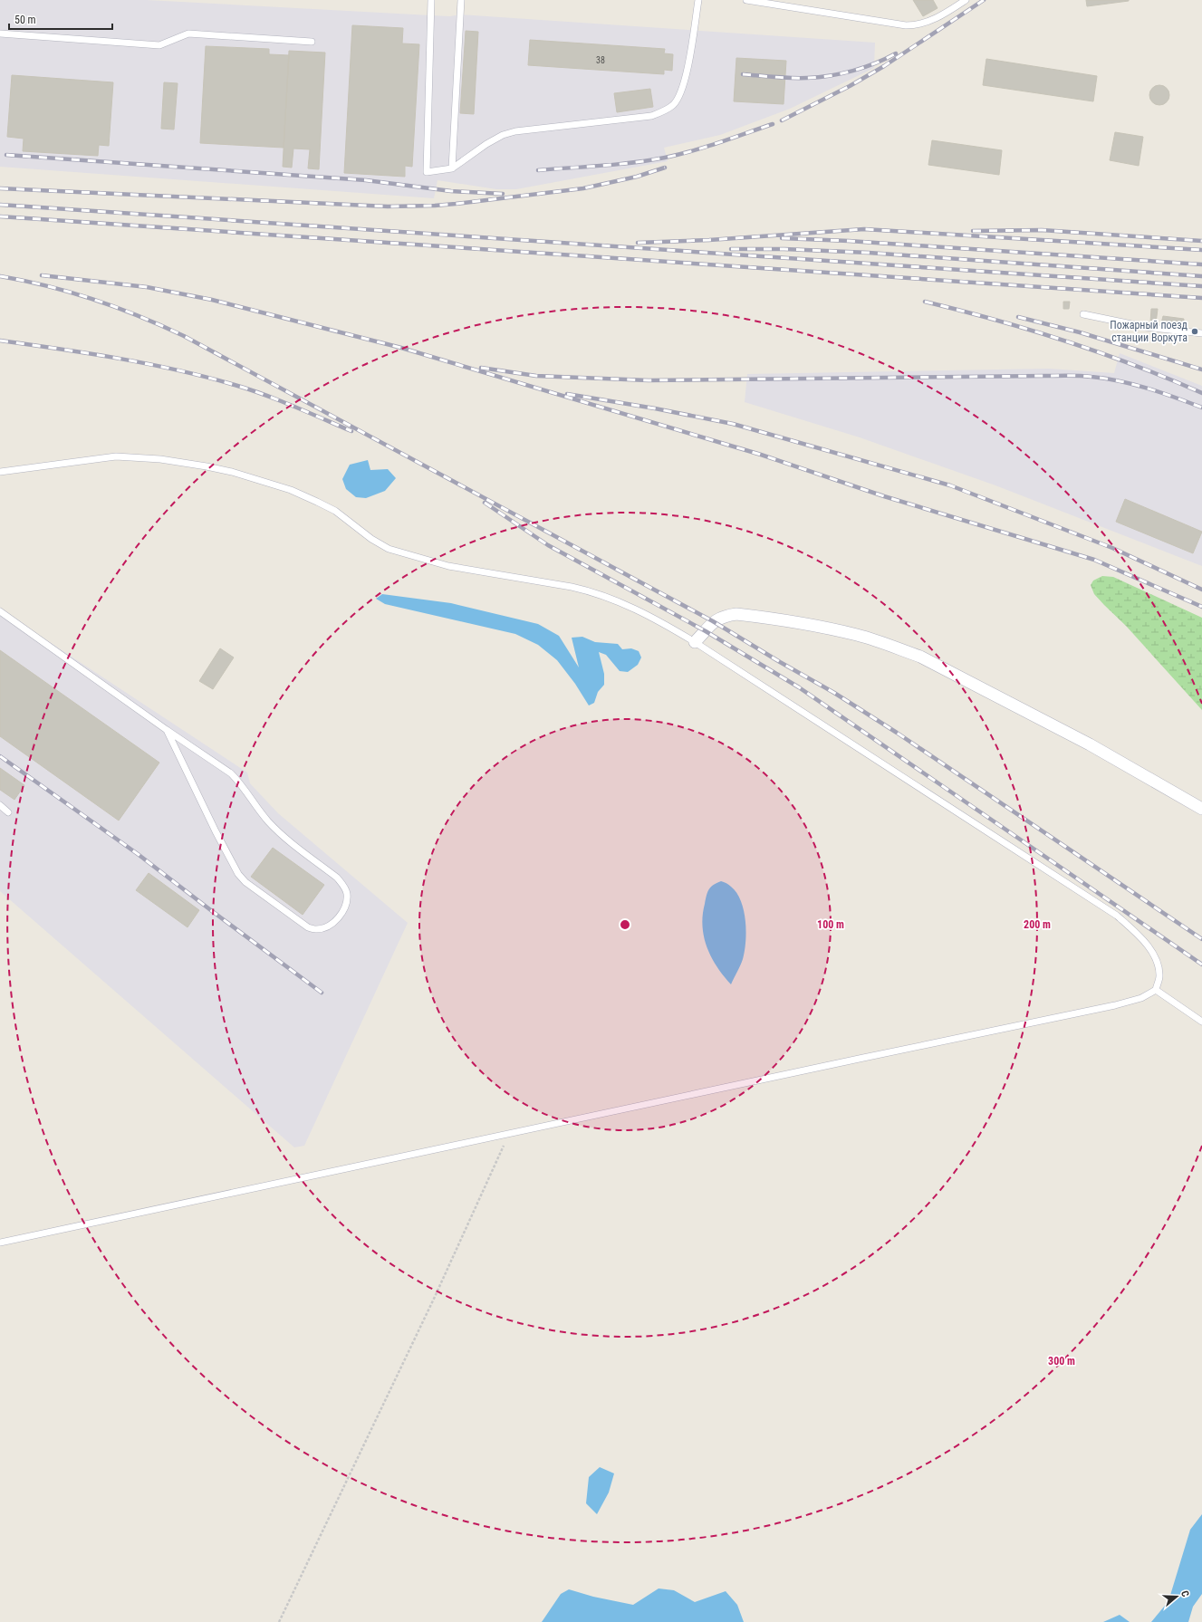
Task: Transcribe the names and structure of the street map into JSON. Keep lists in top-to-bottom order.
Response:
{
  "places": ["Пожарный поезд станции Воркута"],
  "house_numbers": ["38"],
  "scale_bar": "50 m",
  "north": "right",
  "rings": ["100 m", "200 m", "300 m"]
}
